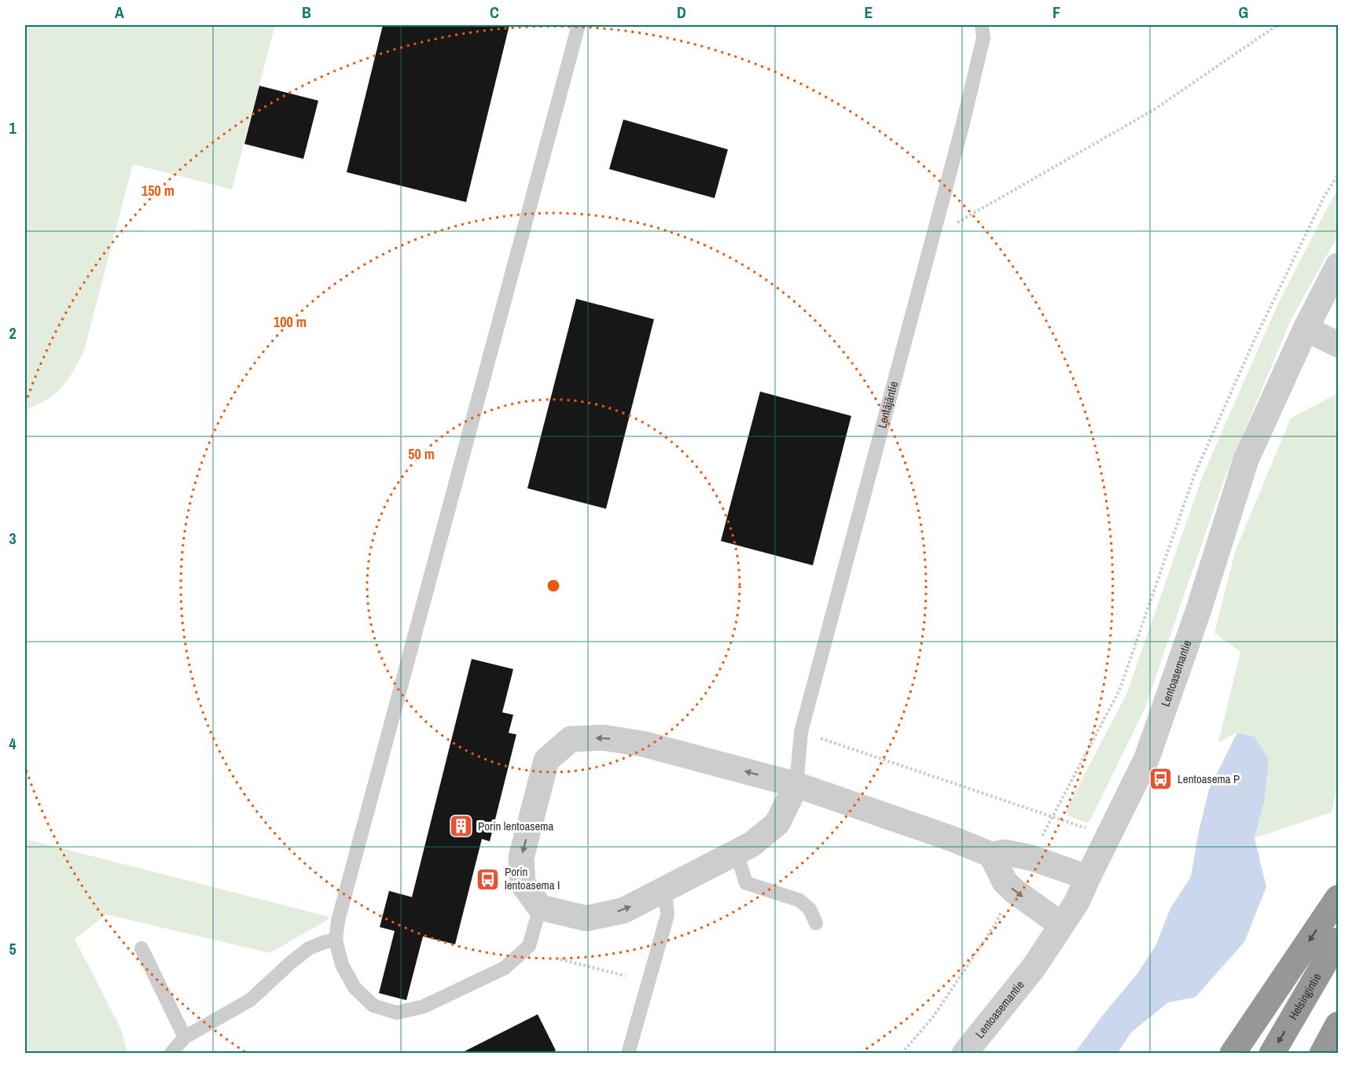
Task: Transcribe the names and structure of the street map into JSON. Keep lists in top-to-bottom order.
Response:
{
  "streets": {
    "highway": ["Helsingintie"],
    "street": ["Lentoasemantie"],
    "lane": ["Lentäjäntie"]
  },
  "places": {
    "bus stop": ["Lentoasema P", "Porin lentoasema I"],
    "building": ["Porin lentoasema"]
  },
  "grid": {
    "columns": [
      "A",
      "B",
      "C",
      "D",
      "E",
      "F",
      "G"
    ],
    "rows": [
      "1",
      "2",
      "3",
      "4",
      "5"
    ]
  },
  "rings": ["150 m", "100 m", "50 m"]
}
